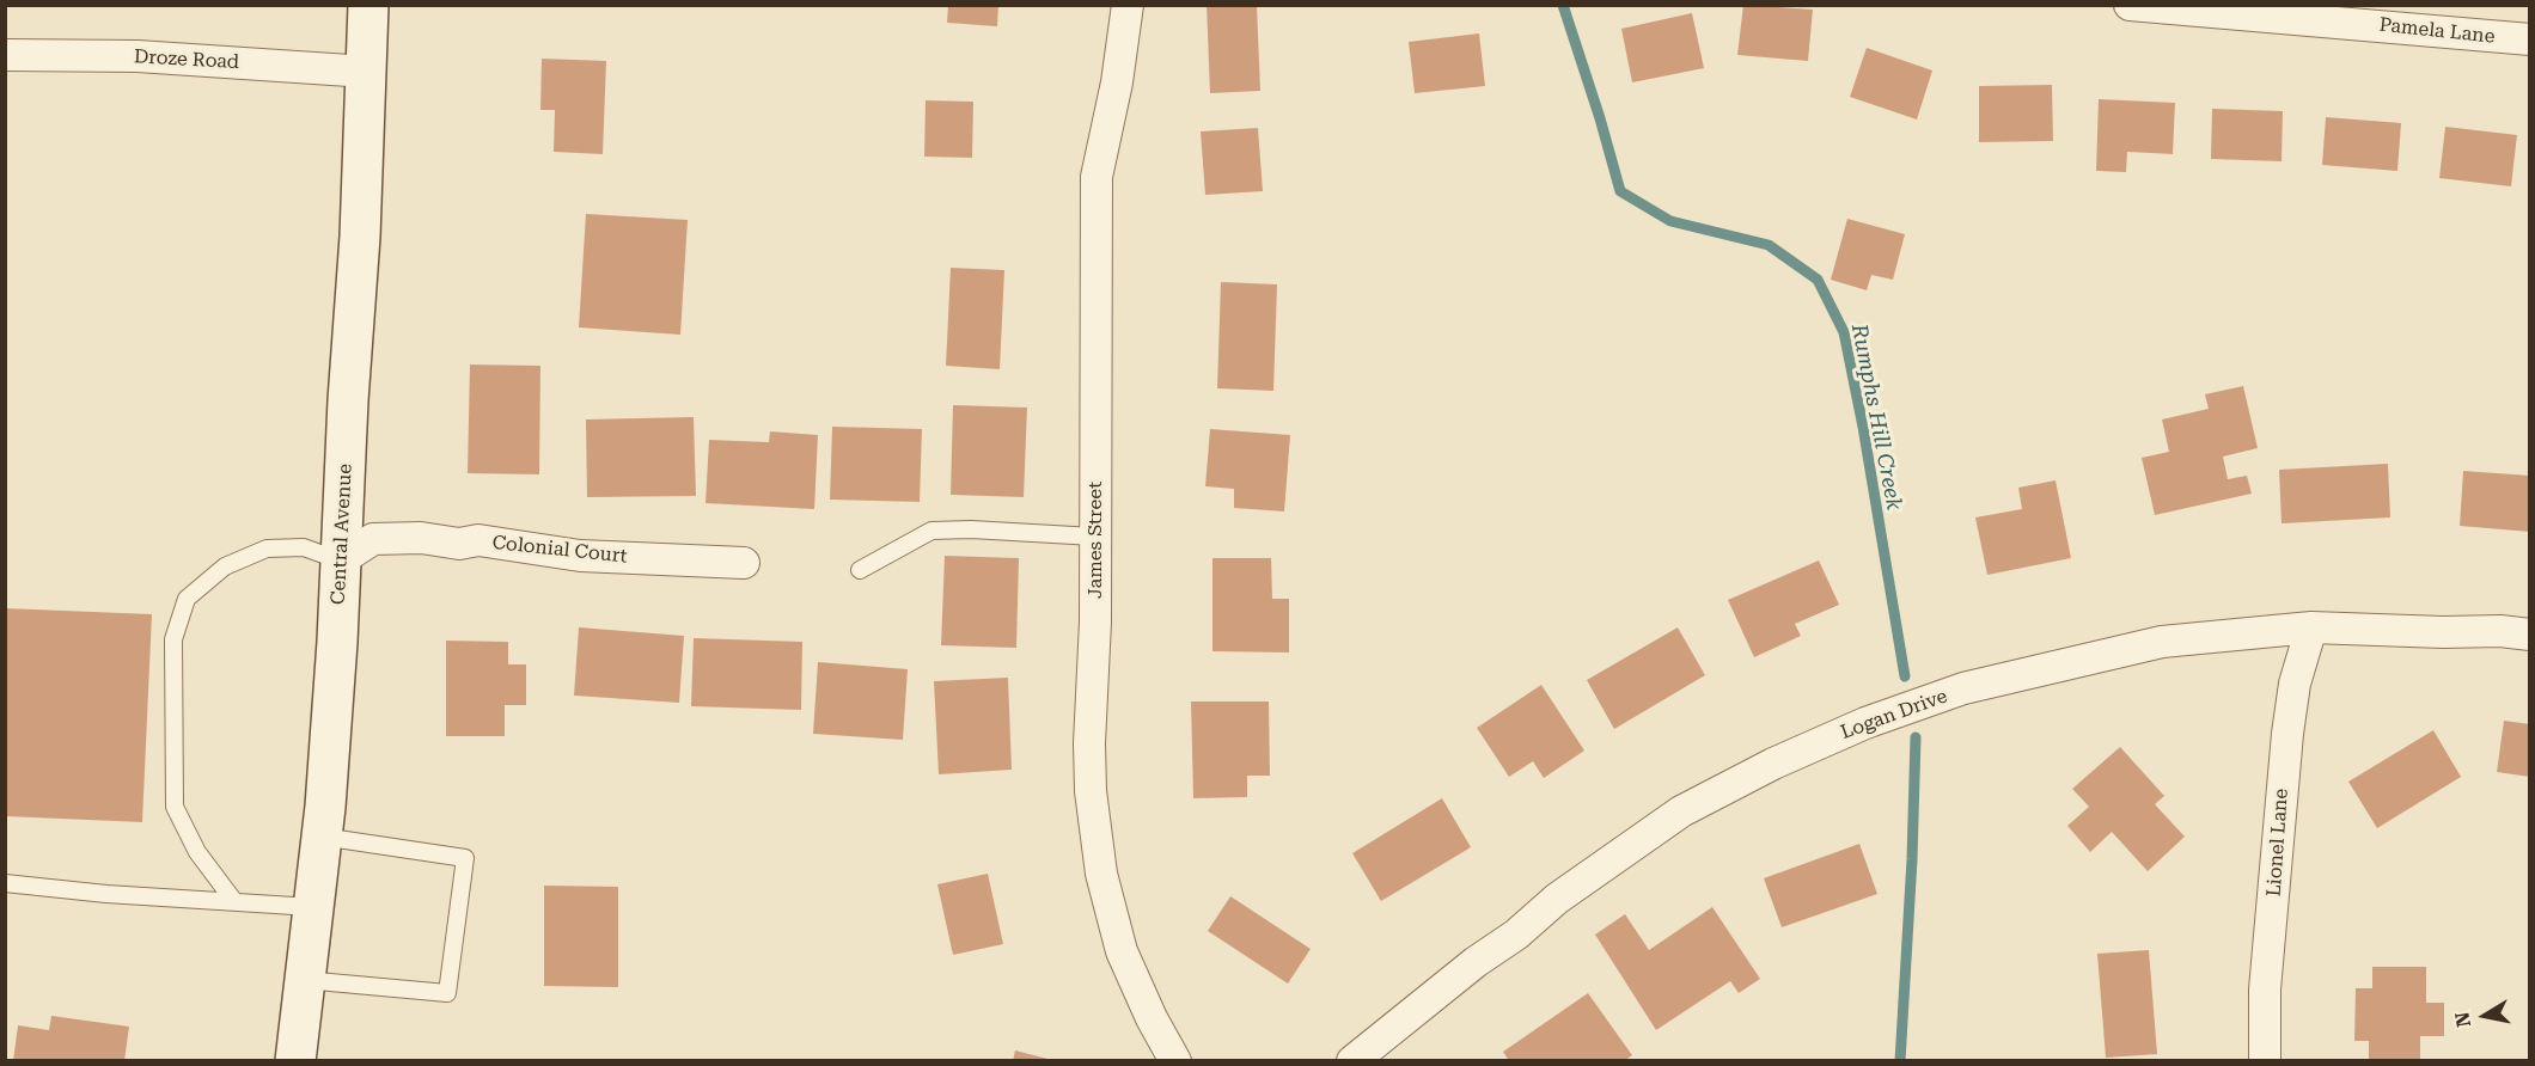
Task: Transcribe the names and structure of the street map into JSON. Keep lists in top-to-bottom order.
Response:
{
  "streets": {
    "street": [
      "Pamela Lane",
      "Droze Road",
      "Central Avenue",
      "James Street",
      "Colonial Court",
      "Logan Drive",
      "Lionel Lane"
    ]
  },
  "crossings": [
    ["Droze Road", "Central Avenue"],
    ["Central Avenue", "Colonial Court"],
    ["Logan Drive", "Lionel Lane"]
  ],
  "water": ["Rumphs Hill Creek"],
  "north": "left"
}
